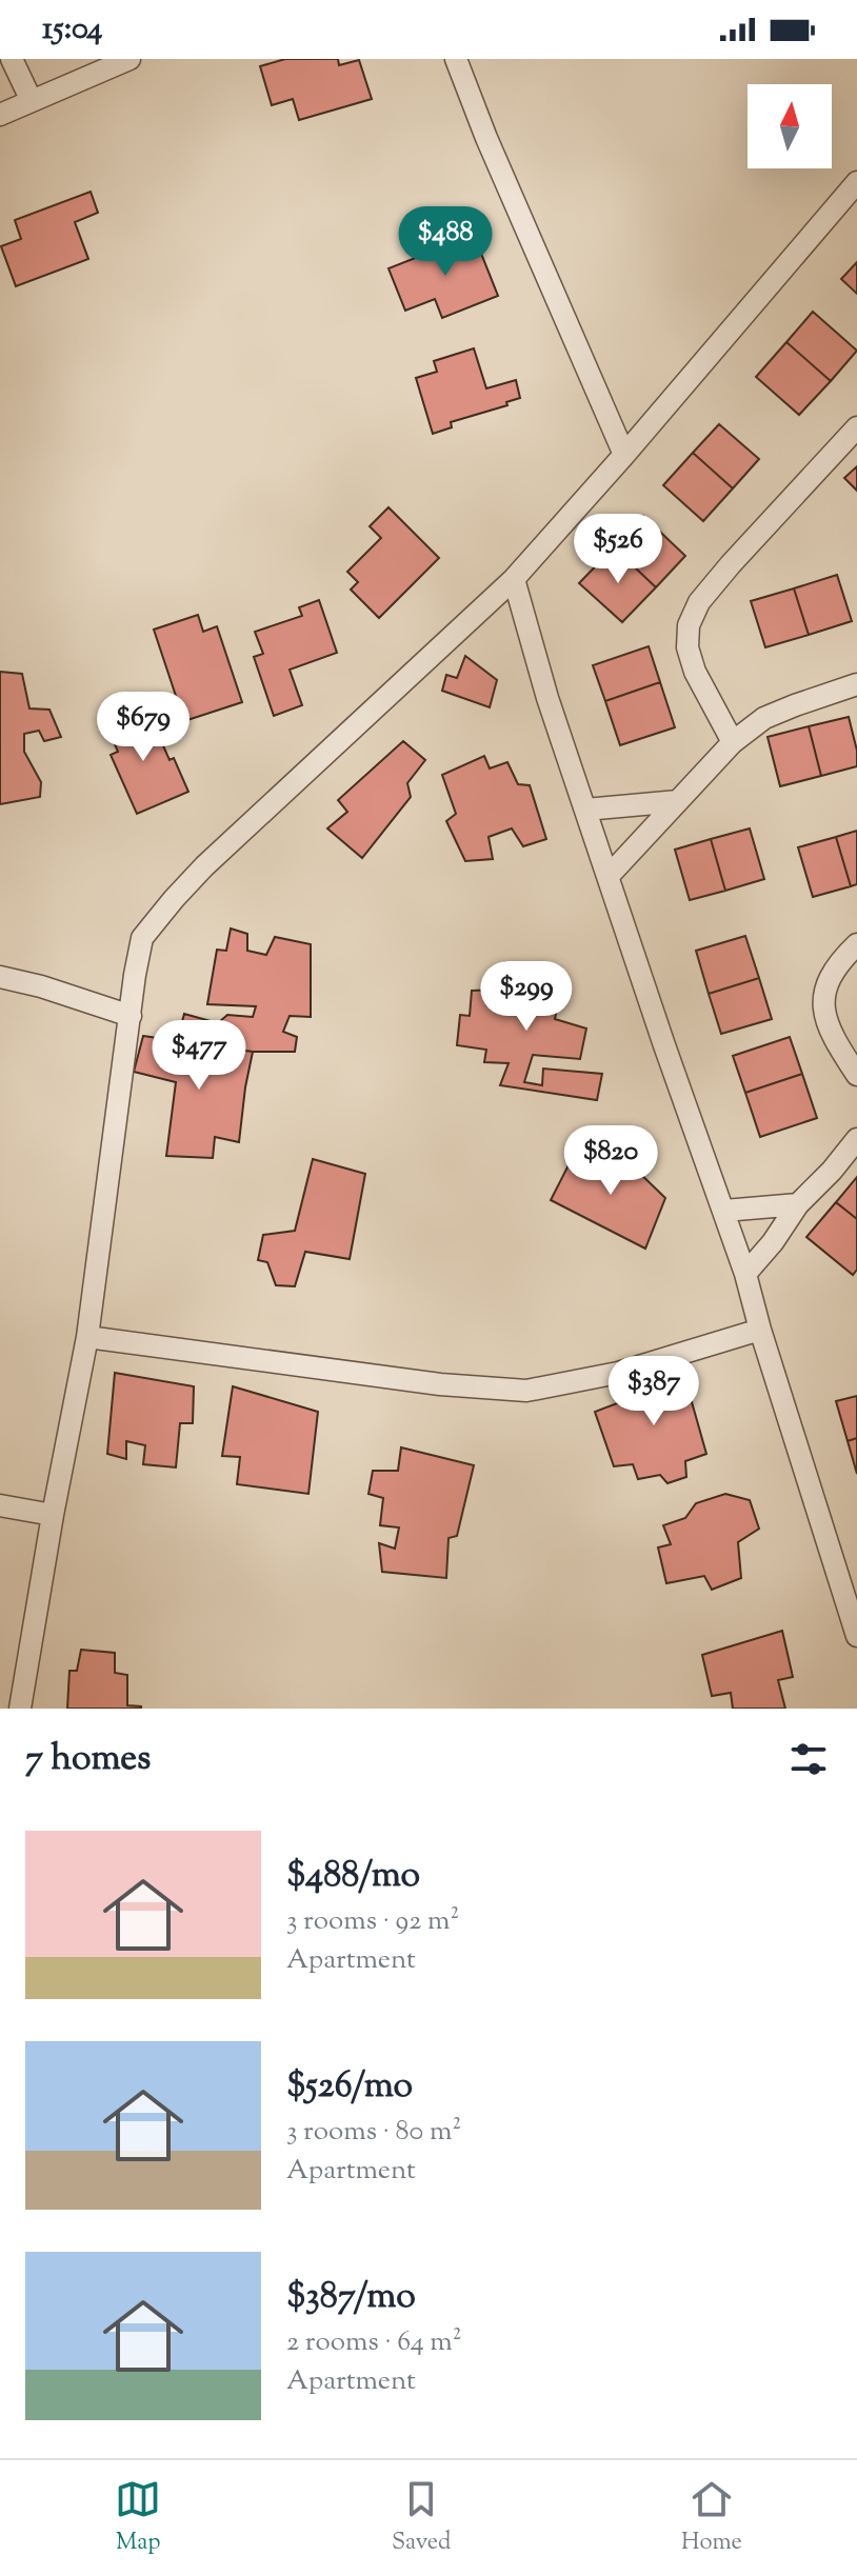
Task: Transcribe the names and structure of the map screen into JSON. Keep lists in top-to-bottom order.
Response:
{
  "north": "top",
  "page": {
    "status": "15:04",
    "price": [
      "$488",
      "$526",
      "$679",
      "$299",
      "$477",
      "$820",
      "$387"
    ],
    "heading": "7 homes",
    "list": [
      {
        "name": "$488/mo",
        "note": "3 rooms · 92 m² · Apartment"
      },
      {
        "name": "$526/mo",
        "note": "3 rooms · 80 m² · Apartment"
      },
      {
        "name": "$387/mo",
        "note": "2 rooms · 64 m² · Apartment"
      }
    ],
    "tabs": ["Map", "Saved", "Home"]
  }
}
